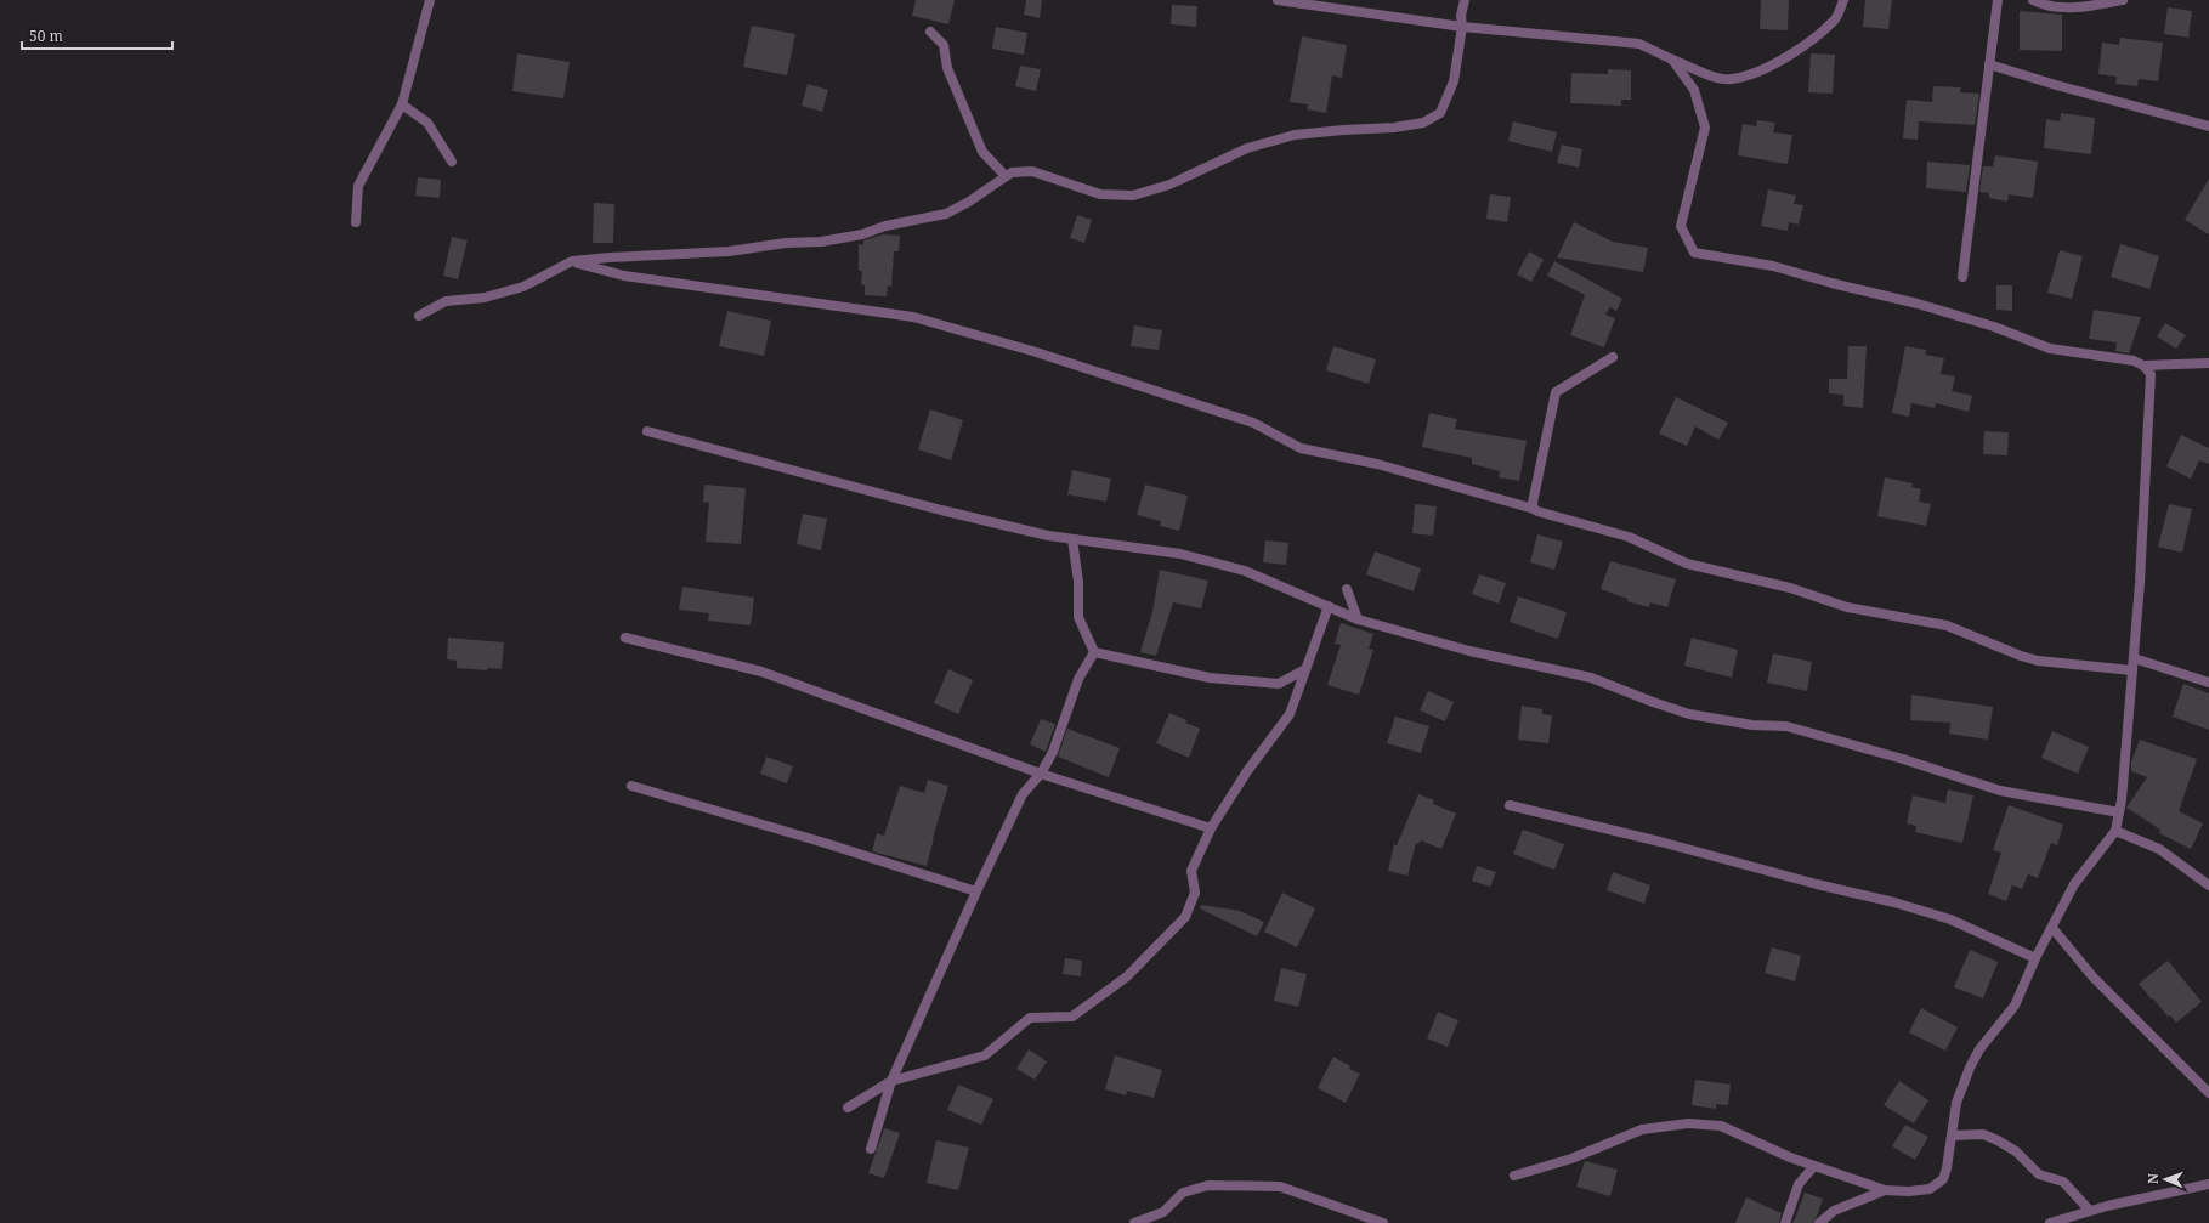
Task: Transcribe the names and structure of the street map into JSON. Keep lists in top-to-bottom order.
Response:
{
  "scale_bar": "50 m",
  "north": "left"
}
